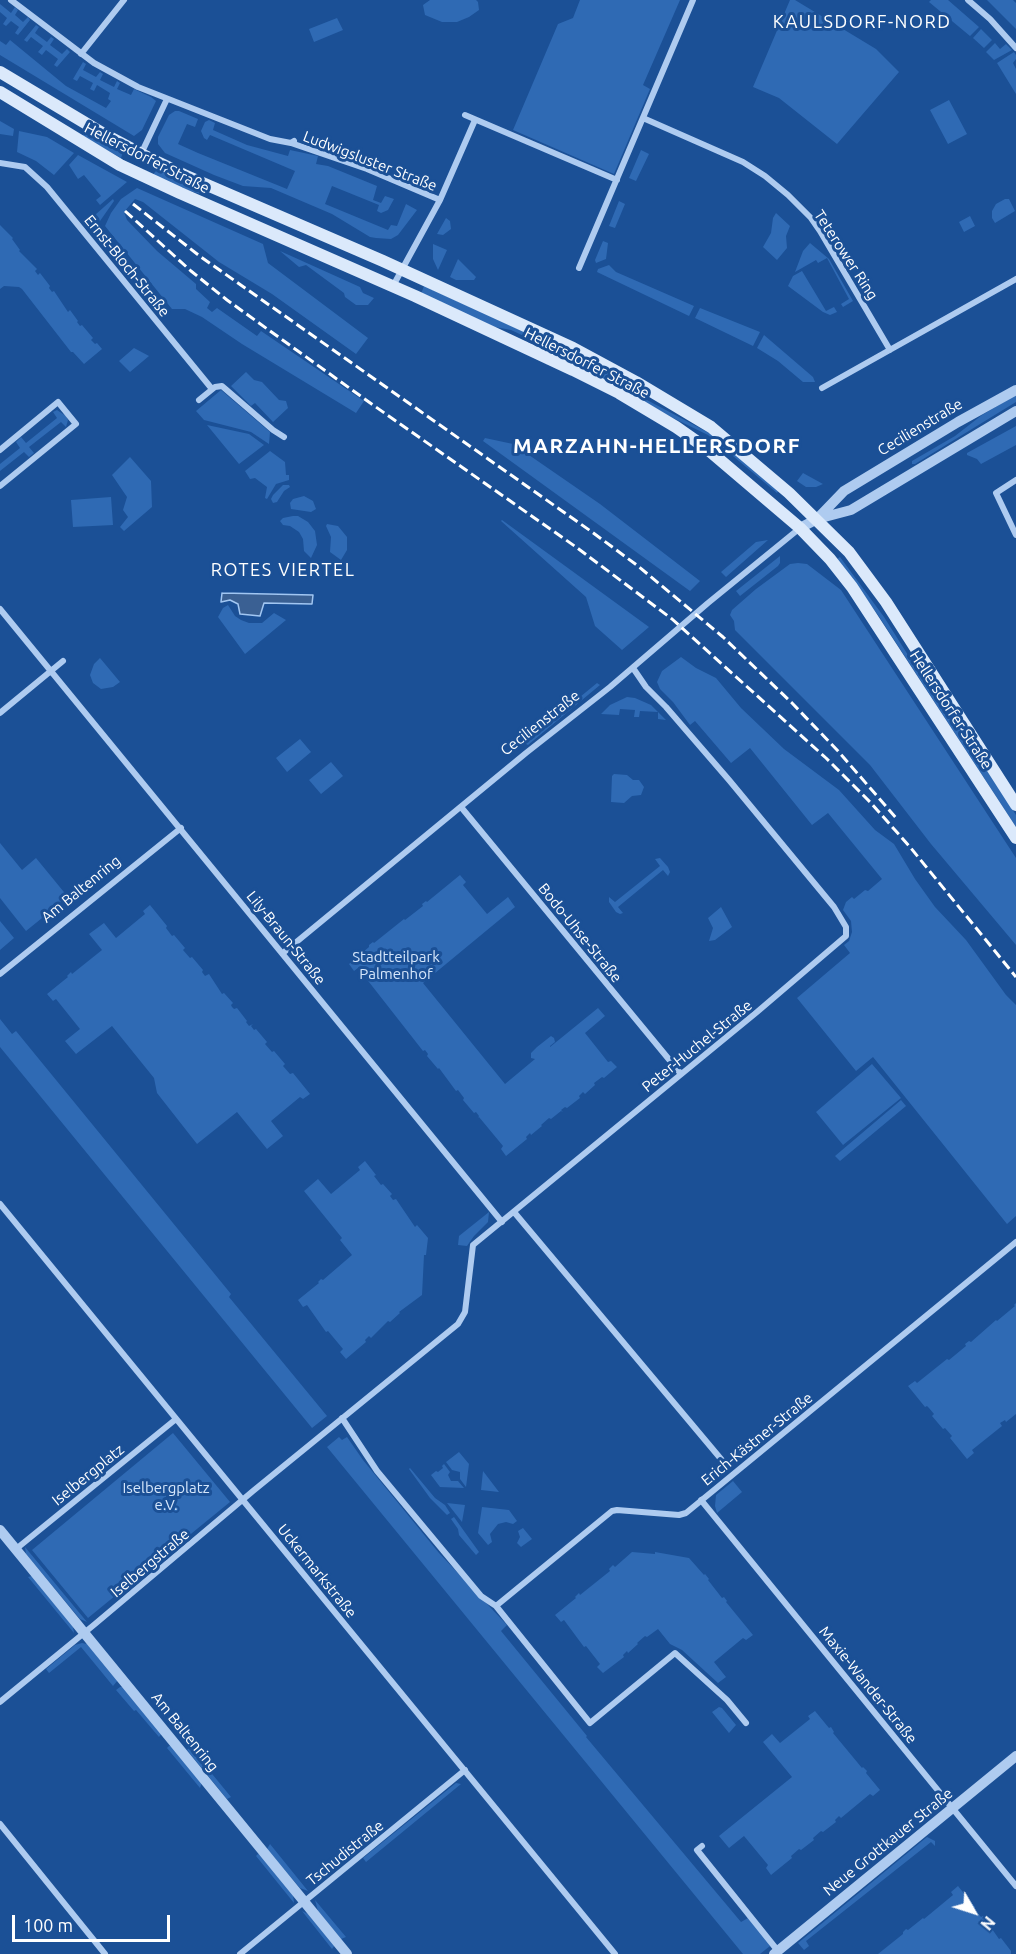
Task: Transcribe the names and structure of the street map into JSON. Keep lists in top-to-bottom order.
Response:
{
  "streets": {
    "main road": ["Hellersdorfer Straße"],
    "street": [
      "Ludwigsluster Straße",
      "Teterower Ring",
      "Ernst-Bloch-Straße",
      "Cecilienstraße",
      "Am Baltenring",
      "Bodo-Uhse-Straße",
      "Lily-Braun-Straße",
      "Peter-Huchel-Straße",
      "Erich-Kästner-Straße",
      "Iselbergplatz",
      "Iselbergstraße",
      "Uckermarkstraße",
      "Maxie-Wander-Straße",
      "Neue Grottkauer Straße",
      "Tschudistraße"
    ]
  },
  "crossings": [
    ["Hellersdorfer Straße", "Ludwigsluster Straße"],
    ["Hellersdorfer Straße", "Cecilienstraße"],
    ["Cecilienstraße", "Bodo-Uhse-Straße"],
    ["Cecilienstraße", "Lily-Braun-Straße"],
    ["Cecilienstraße", "Peter-Huchel-Straße"],
    ["Am Baltenring", "Lily-Braun-Straße"],
    ["Am Baltenring", "Iselbergplatz"],
    ["Am Baltenring", "Iselbergstraße"],
    ["Am Baltenring", "Tschudistraße"],
    ["Bodo-Uhse-Straße", "Peter-Huchel-Straße"],
    ["Lily-Braun-Straße", "Peter-Huchel-Straße"],
    ["Peter-Huchel-Straße", "Erich-Kästner-Straße"],
    ["Peter-Huchel-Straße", "Iselbergstraße"],
    ["Erich-Kästner-Straße", "Maxie-Wander-Straße"],
    ["Iselbergplatz", "Uckermarkstraße"],
    ["Iselbergstraße", "Uckermarkstraße"],
    ["Uckermarkstraße", "Tschudistraße"],
    ["Maxie-Wander-Straße", "Neue Grottkauer Straße"]
  ],
  "districts": ["KAULSDORF-NORD", "MARZAHN-HELLERSDORF", "ROTES VIERTEL"],
  "parks": ["Stadtteilpark Palmenhof", "Iselbergplatz e.V."],
  "scale_bar": "100 m",
  "north": "bottom right"
}
